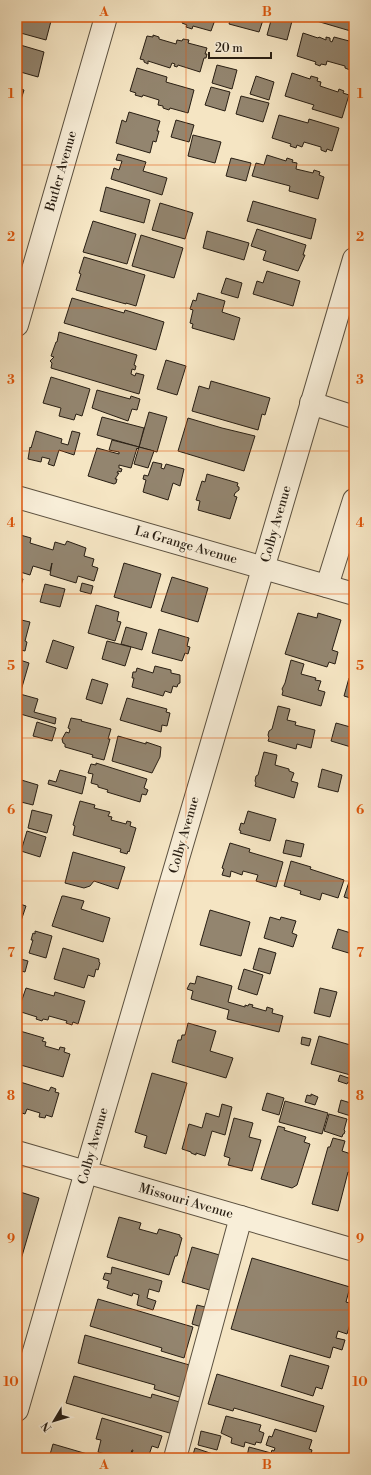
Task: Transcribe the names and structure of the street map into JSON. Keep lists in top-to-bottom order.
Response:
{
  "streets": {
    "street": [
      "Butler Avenue",
      "Colby Avenue",
      "La Grange Avenue",
      "Missouri Avenue"
    ]
  },
  "crossings": [
    ["Colby Avenue", "La Grange Avenue"],
    ["Colby Avenue", "Missouri Avenue"]
  ],
  "scale_bar": "20 m",
  "north": "bottom left",
  "grid": {
    "columns": ["A", "B"],
    "rows": [
      "1",
      "2",
      "3",
      "4",
      "5",
      "6",
      "7",
      "8",
      "9",
      "10"
    ]
  }
}
